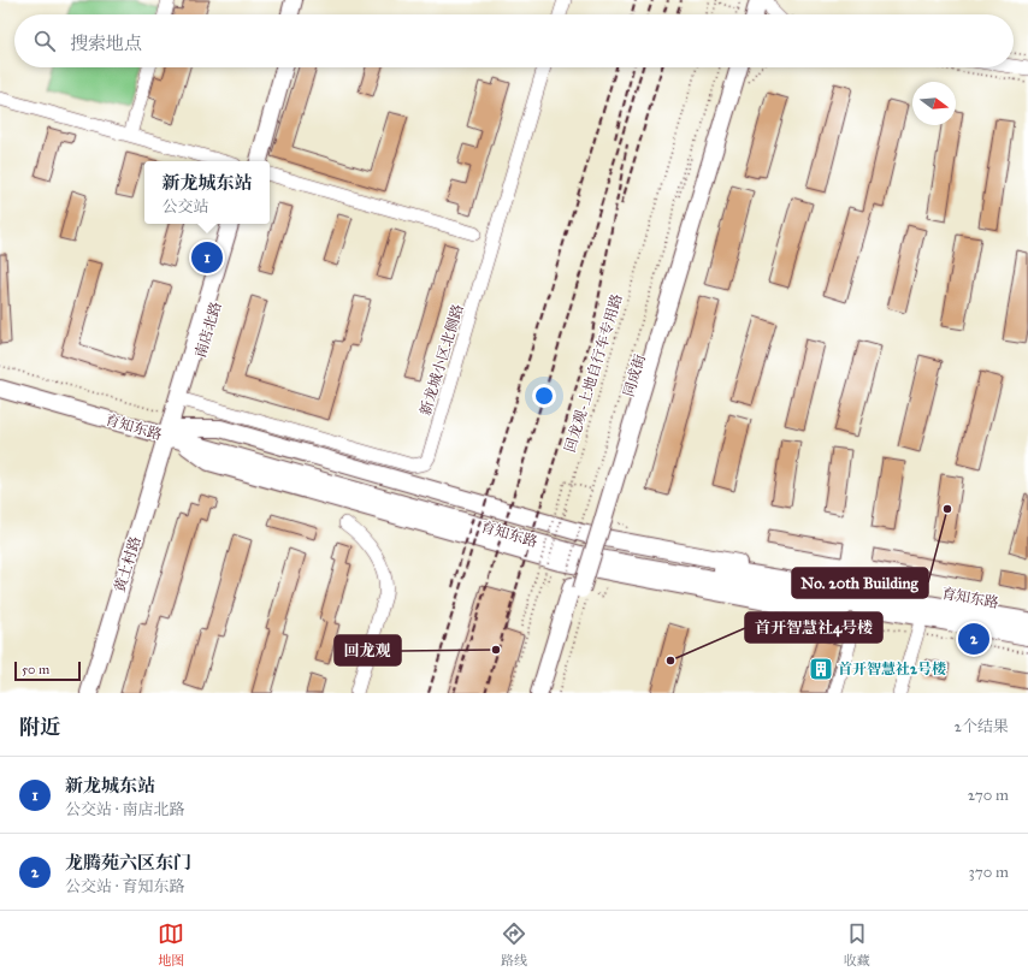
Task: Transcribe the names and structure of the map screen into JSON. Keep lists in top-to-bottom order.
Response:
{
  "streets": {
    "main road": [
      "南店北路",
      "同成街",
      "育知东路",
      "黄土村路"
    ],
    "street": ["新龙城小区北侧路"],
    "path": ["回龙观-上地自行车专用路"]
  },
  "crossings": [
    ["南店北路", "新龙城小区北侧路"],
    ["南店北路", "育知东路"],
    ["南店北路", "黄土村路"],
    ["育知东路", "黄土村路"]
  ],
  "places": {
    "other": ["No. 20th Building", "回龙观", "首开智慧社4号楼"],
    "building": ["首开智慧社2号楼"]
  },
  "scale_bar": "50 m",
  "north": "right",
  "page": {
    "search": "搜索地点",
    "popup": ["新龙城东站", "公交站"],
    "pins": ["1", "2"],
    "scale": "50 m",
    "heading": ["附近", "2个结果"],
    "list": [
      {
        "mark": "1",
        "name": "新龙城东站",
        "note": "公交站 · 南店北路",
        "value": "270 m"
      },
      {
        "mark": "2",
        "name": "龙腾苑六区东门",
        "note": "公交站 · 育知东路",
        "value": "370 m"
      }
    ],
    "nav": ["地图", "路线", "收藏"]
  }
}
